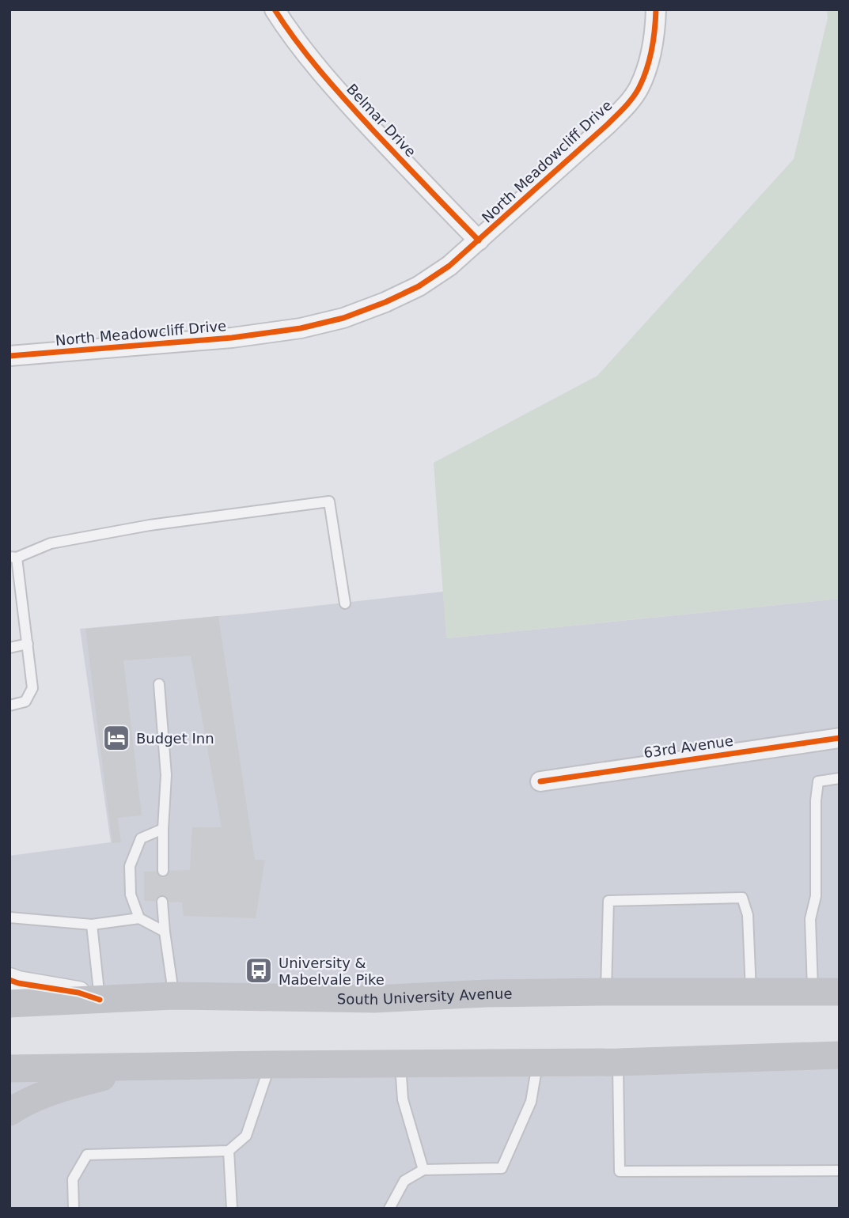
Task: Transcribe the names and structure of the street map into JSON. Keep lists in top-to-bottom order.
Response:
{
  "streets": {
    "main road": ["South University Avenue"],
    "street": ["Belmar Drive", "North Meadowcliff Drive", "63rd Avenue"]
  },
  "crossings": [
    ["Belmar Drive", "North Meadowcliff Drive"]
  ],
  "places": {
    "hotel": ["Budget Inn"],
    "bus stop": ["University & Mabelvale Pike"]
  }
}
